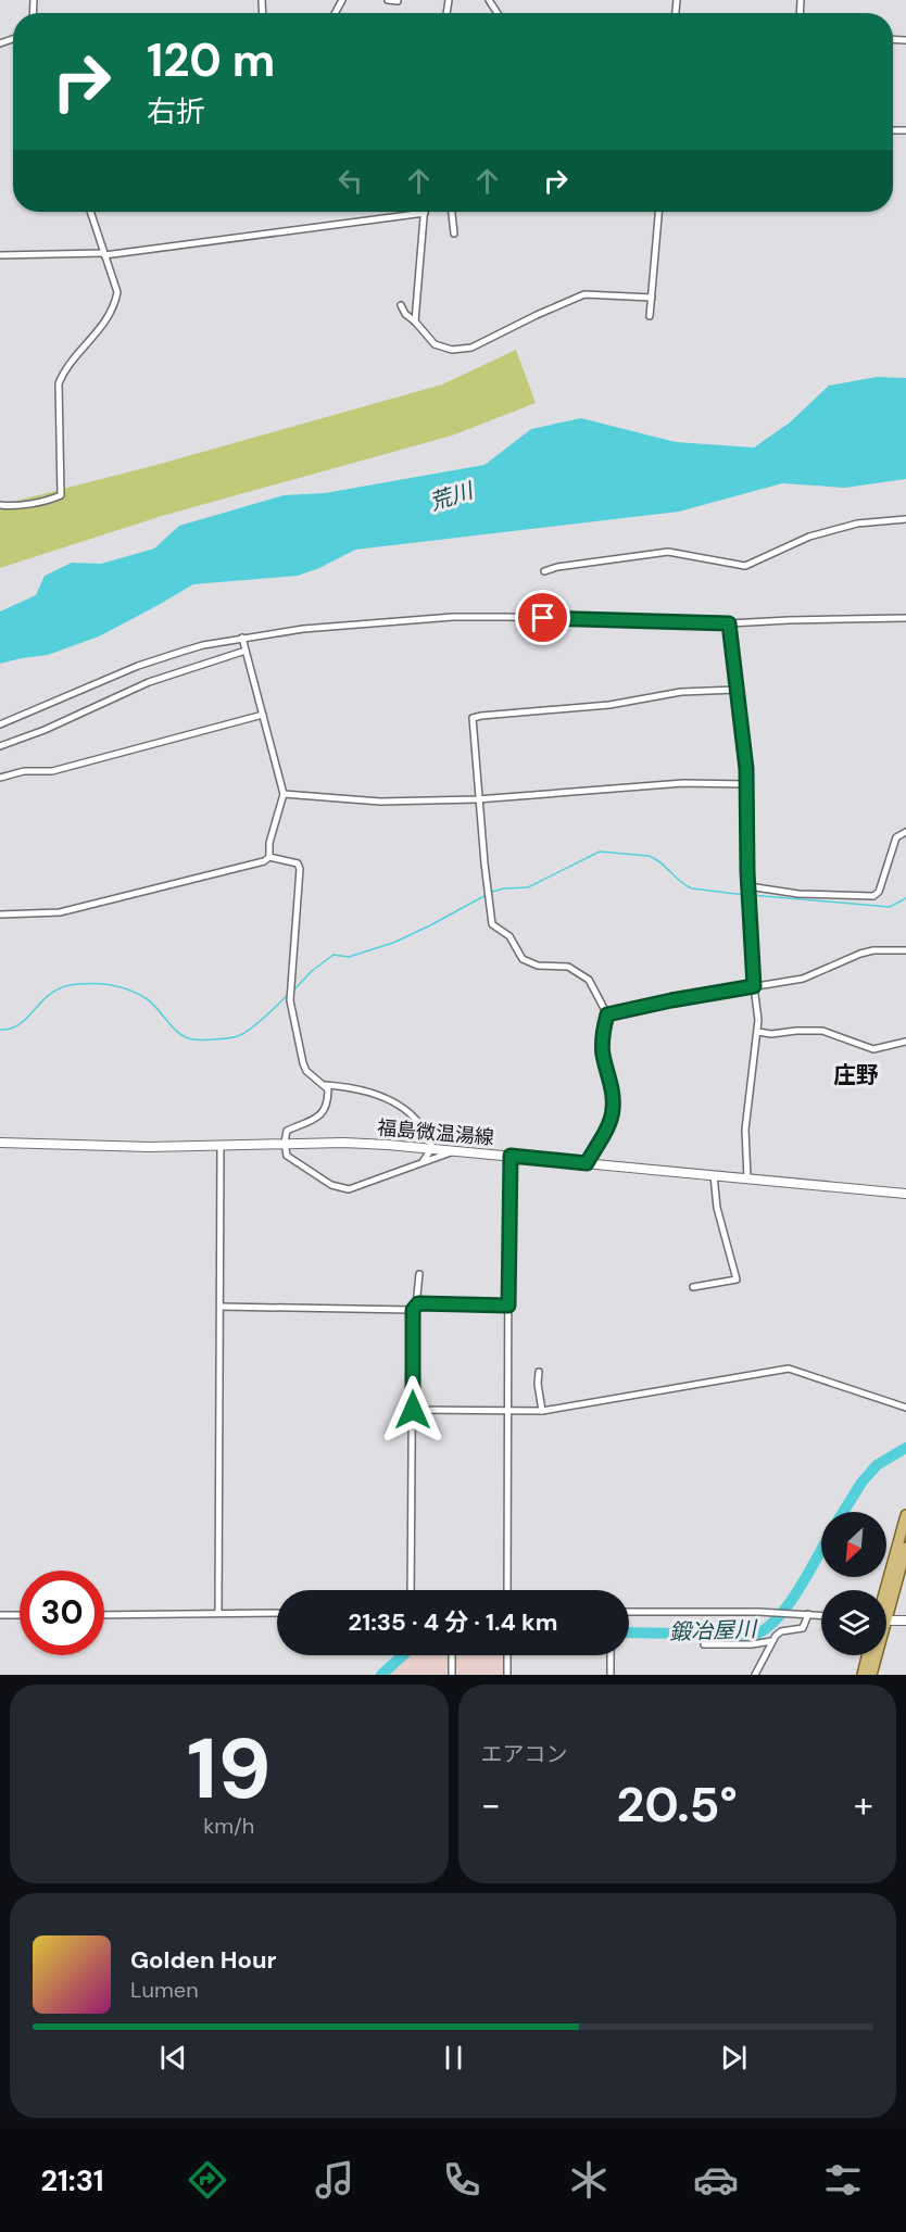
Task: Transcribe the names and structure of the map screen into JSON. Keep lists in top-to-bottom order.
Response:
{
  "streets": {
    "main road": ["福島微温湯線"]
  },
  "districts": ["庄野"],
  "water": ["荒川", "鍛冶屋川"],
  "north": "bottom left",
  "page": {
    "turn": ["120 m", "右折"],
    "limit": "30",
    "trip": "21:35 · 4 分 · 1.4 km",
    "tile": [
      ["19", "km/h"],
      "エアコン"
    ],
    "heat": ["−", "20.5°", "+"],
    "song": ["Golden Hour", "Lumen"],
    "tabs": "21:31"
  }
}
